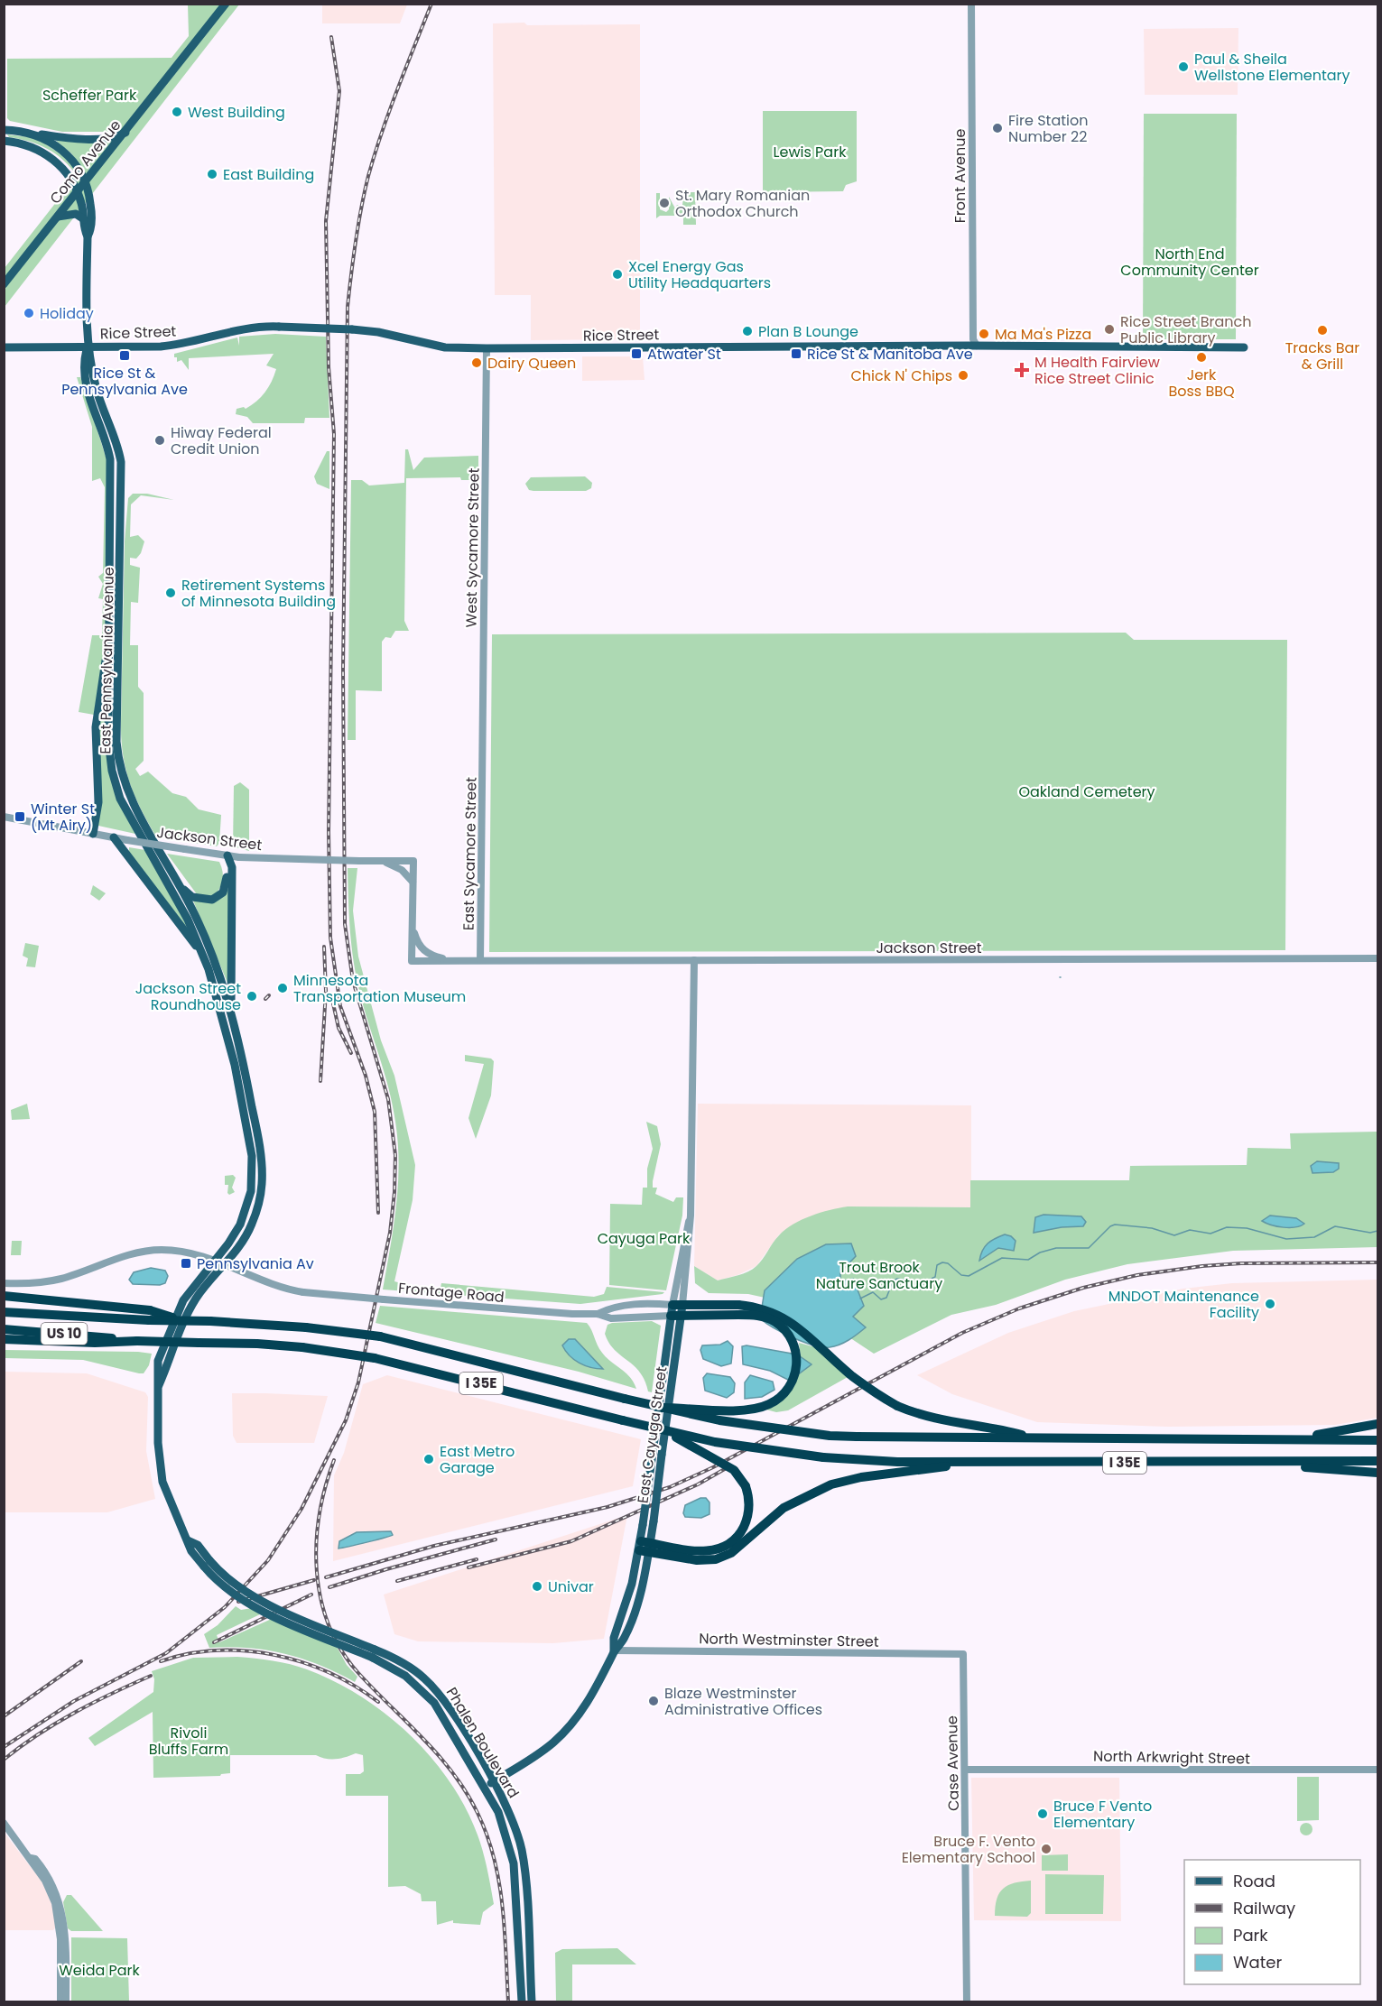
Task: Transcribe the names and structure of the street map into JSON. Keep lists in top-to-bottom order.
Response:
{
  "streets": {
    "highway": ["US 10", "I 35E"],
    "main road": [
      "Como Avenue",
      "Rice Street",
      "East Pennsylvania Avenue",
      "East Cayuga Street",
      "Phalen Boulevard"
    ],
    "street": [
      "Front Avenue",
      "West Sycamore Street",
      "Jackson Street",
      "East Sycamore Street",
      "Frontage Road",
      "North Westminster Street",
      "North Arkwright Street",
      "Case Avenue"
    ]
  },
  "crossings": [
    ["Front Avenue", "Rice Street"],
    ["Rice Street", "West Sycamore Street"],
    ["Rice Street", "East Pennsylvania Avenue"],
    ["West Sycamore Street", "East Sycamore Street"],
    ["East Pennsylvania Avenue", "Frontage Road"],
    ["East Pennsylvania Avenue", "Phalen Boulevard"],
    ["Jackson Street", "East Sycamore Street"],
    ["Jackson Street", "East Cayuga Street"],
    ["Frontage Road", "East Cayuga Street"],
    ["US 10", "I 35E"],
    ["East Cayuga Street", "North Westminster Street"],
    ["East Cayuga Street", "Phalen Boulevard"],
    ["North Westminster Street", "Case Avenue"],
    ["North Arkwright Street", "Case Avenue"]
  ],
  "parks": [
    "Scheffer Park",
    "Lewis Park",
    "North End Community Center",
    "Oakland Cemetery",
    "Cayuga Park",
    "Trout Brook Nature Sanctuary",
    "Rivoli Bluffs Farm",
    "Weida Park"
  ],
  "places": {
    "other": [
      "Paul & Sheila Wellstone Elementary",
      "West Building",
      "Fire Station Number 22",
      "East Building",
      "St. Mary Romanian Orthodox Church",
      "Xcel Energy Gas Utility Headquarters",
      "Holiday",
      "Rice Street Branch Public Library",
      "Tracks Bar & Grill",
      "Plan B Lounge",
      "Ma Ma's Pizza",
      "Jerk Boss BBQ",
      "Dairy Queen",
      "Chick N' Chips",
      "Hiway Federal Credit Union",
      "Retirement Systems of Minnesota Building",
      "Minnesota Transportation Museum",
      "Jackson Street Roundhouse",
      "MNDOT Maintenance Facility",
      "East Metro Garage",
      "Univar",
      "Blaze Westminster Administrative Offices",
      "Bruce F Vento Elementary",
      "Bruce F. Vento Elementary School"
    ],
    "transit": [
      "Atwater St",
      "Rice St & Manitoba Ave",
      "Rice St & Pennsylvania Ave",
      "Winter St (Mt Airy)",
      "Pennsylvania Av"
    ],
    "health": ["M Health Fairview Rice Street Clinic"]
  },
  "legend": [
    "Road",
    "Railway",
    "Park",
    "Water"
  ]
}
